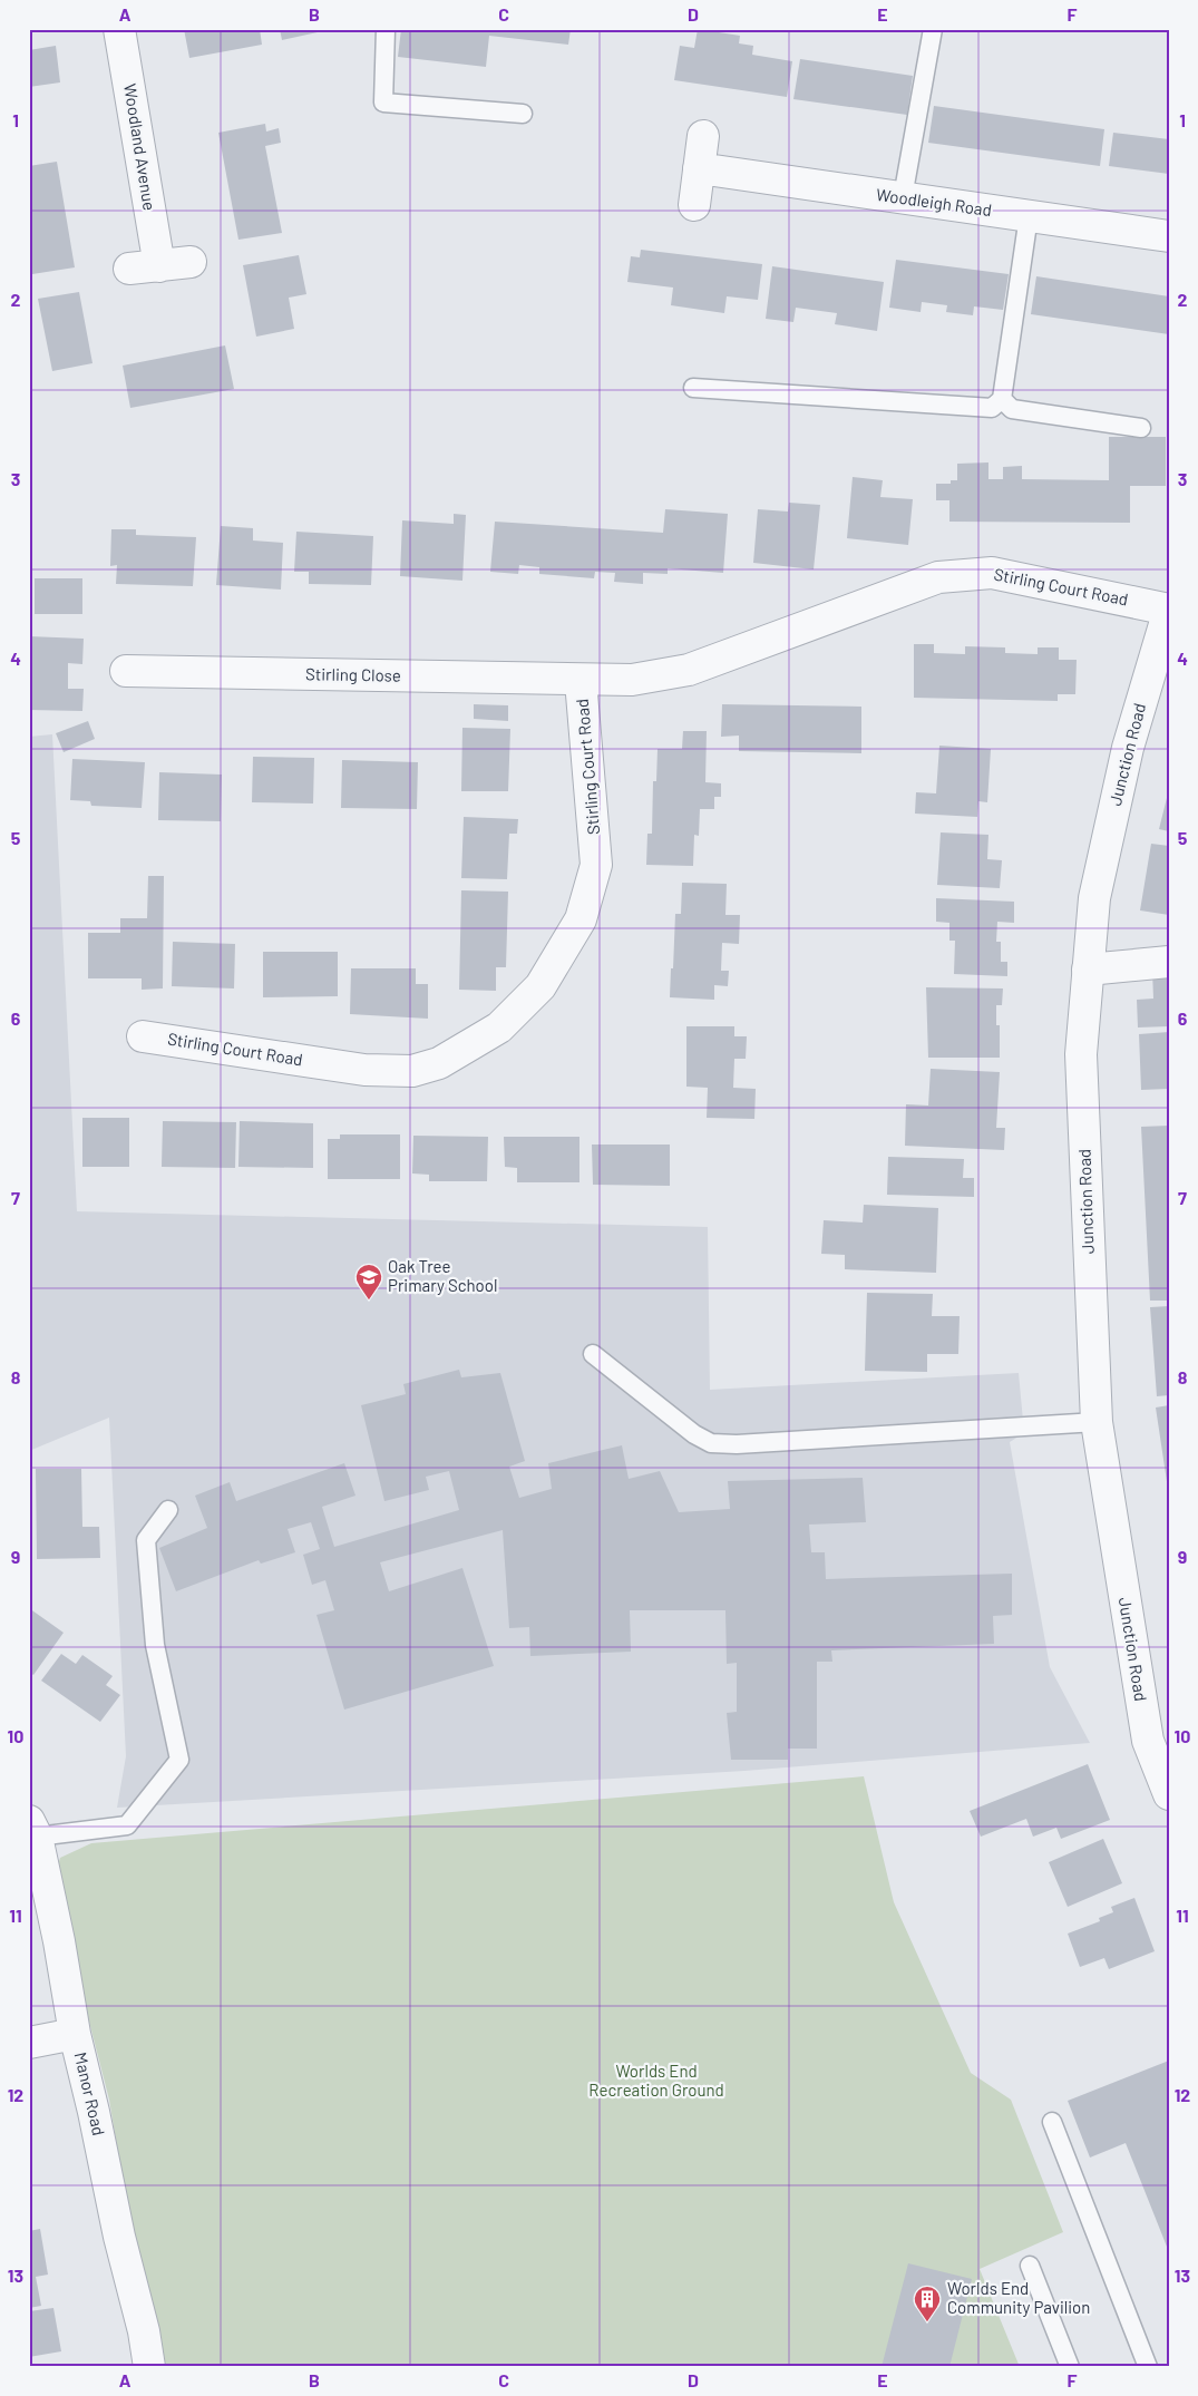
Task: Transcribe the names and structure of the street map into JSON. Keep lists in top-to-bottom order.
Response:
{
  "streets": {
    "street": [
      "Woodland Avenue",
      "Woodleigh Road",
      "Stirling Court Road",
      "Stirling Close",
      "Junction Road",
      "Manor Road"
    ]
  },
  "crossings": [
    ["Stirling Court Road", "Stirling Close"],
    ["Stirling Court Road", "Junction Road"]
  ],
  "parks": ["Worlds End Recreation Ground"],
  "places": {
    "school or university": ["Oak Tree Primary School"],
    "building": ["Worlds End Community Pavilion"]
  },
  "grid": {
    "columns": [
      "A",
      "B",
      "C",
      "D",
      "E",
      "F"
    ],
    "rows": [
      "1",
      "2",
      "3",
      "4",
      "5",
      "6",
      "7",
      "8",
      "9",
      "10",
      "11",
      "12",
      "13"
    ]
  }
}
